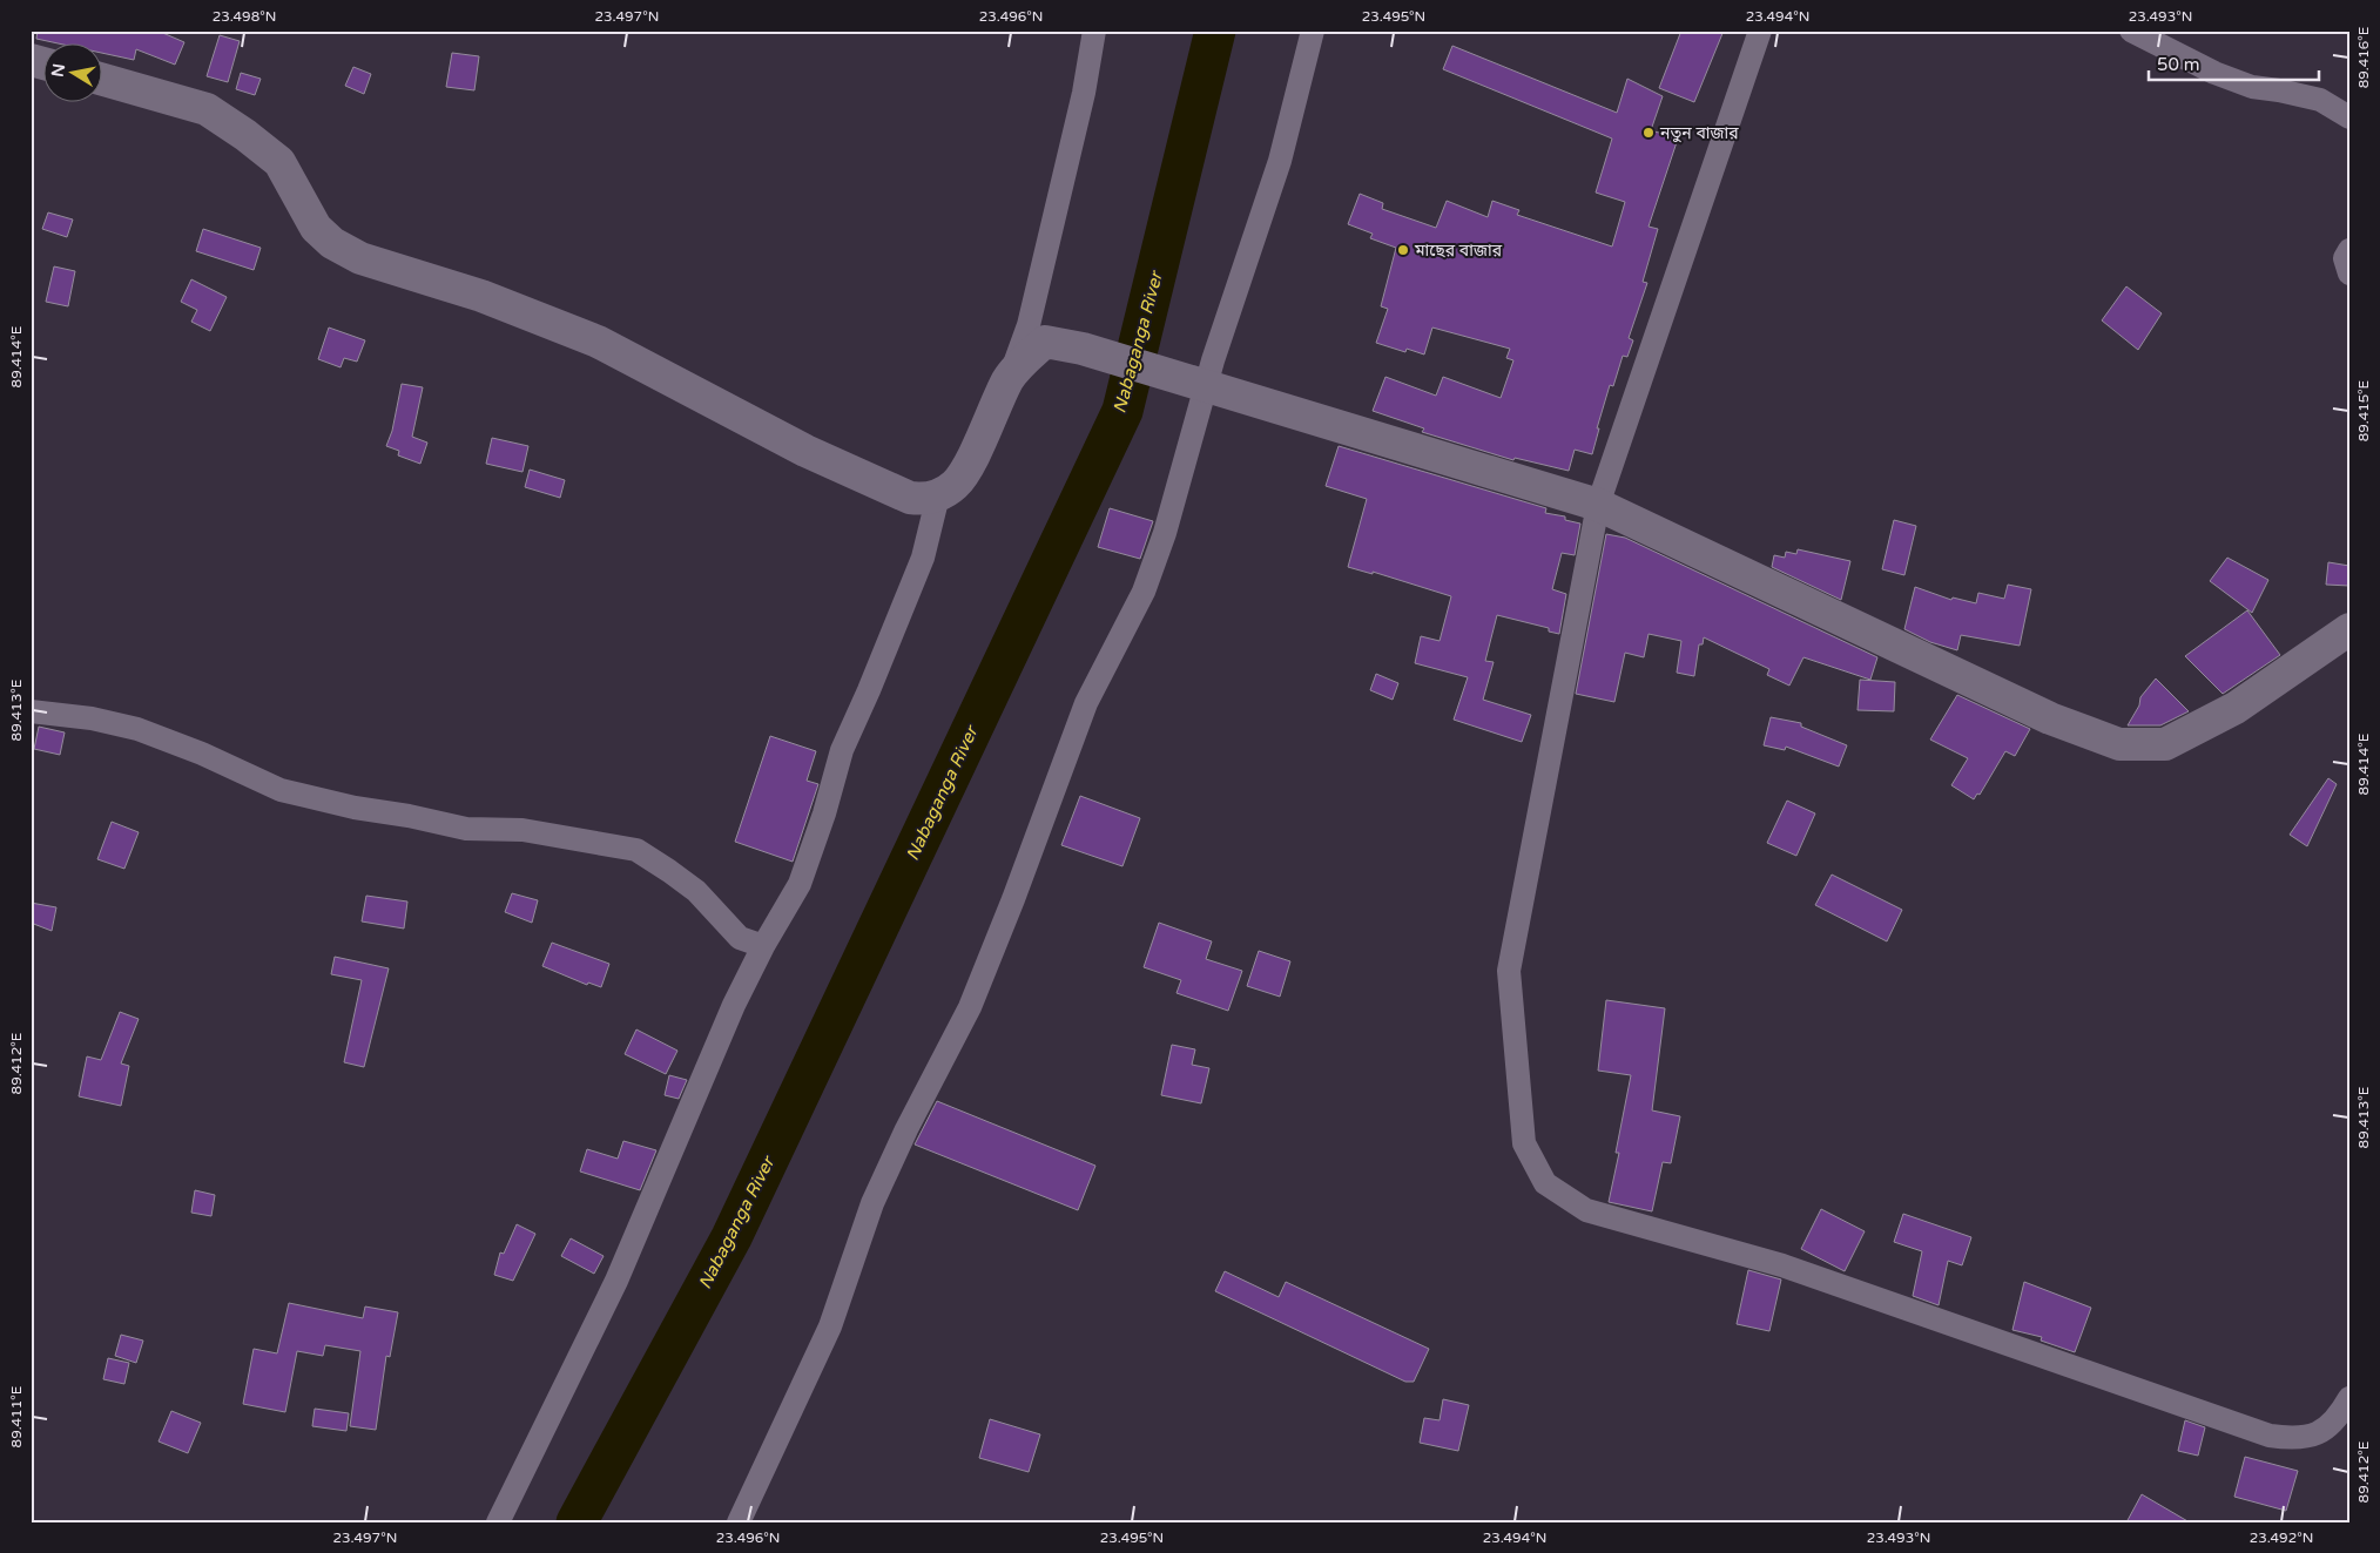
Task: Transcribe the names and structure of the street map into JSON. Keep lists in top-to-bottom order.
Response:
{
  "water": ["Nabaganga River"],
  "places": ["নতুন বাজার", "মাছের বাজার"],
  "scale_bar": "50 m",
  "north": "left",
  "coordinates": [
    "23.498°N",
    "23.497°N",
    "23.496°N",
    "23.495°N",
    "23.494°N",
    "23.493°N",
    "89.416°E",
    "89.414°E",
    "89.415°E",
    "89.413°E",
    "89.412°E",
    "89.411°E",
    "23.492°N"
  ]
}
